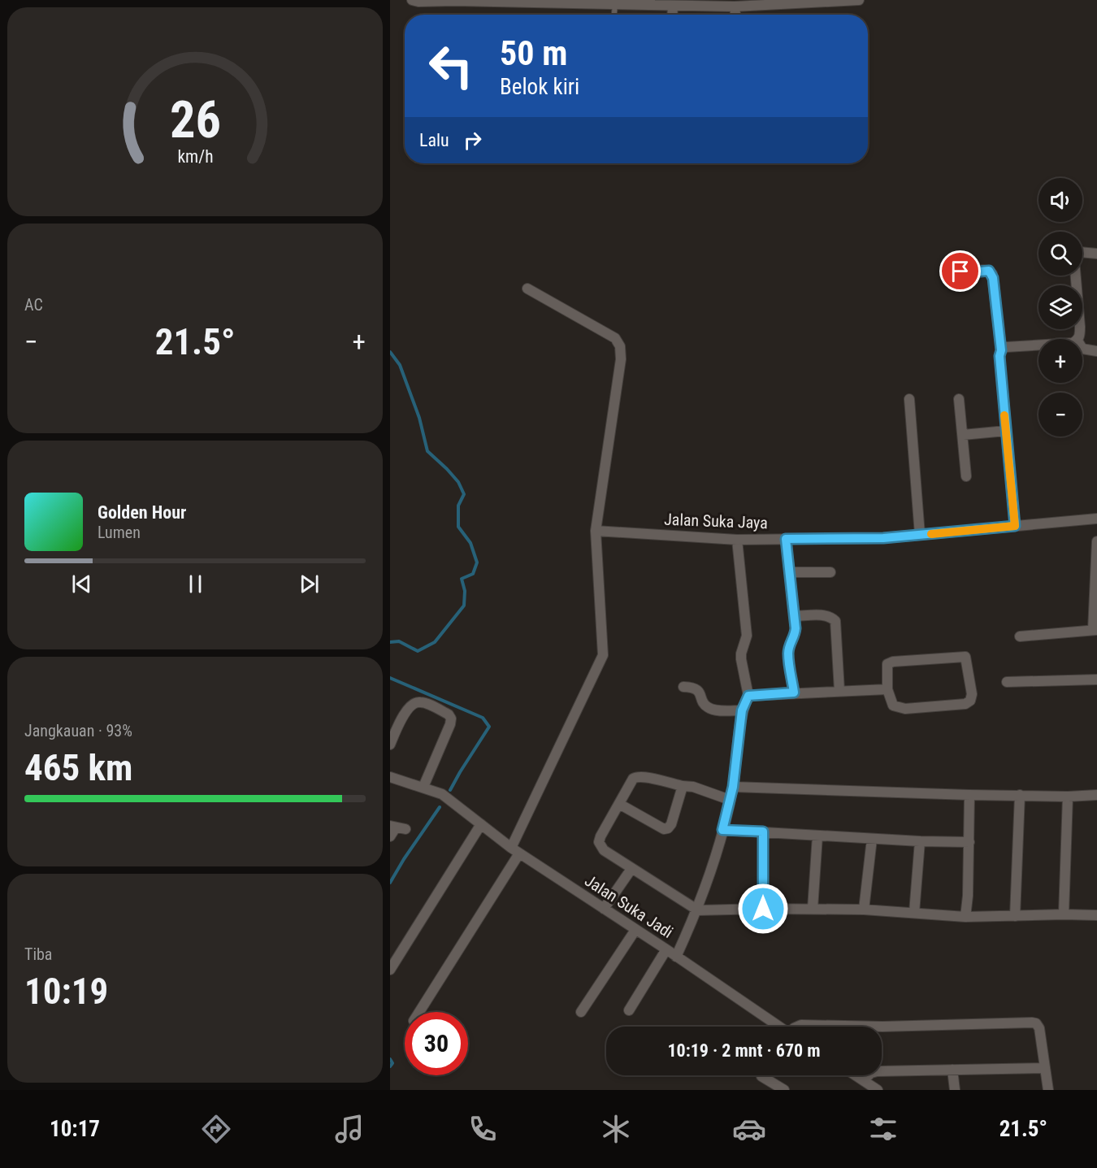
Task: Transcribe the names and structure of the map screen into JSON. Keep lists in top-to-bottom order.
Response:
{
  "streets": {
    "street": ["Jalan Suka Jaya", "Jalan Suka Jadi"]
  },
  "page": {
    "turn": ["50 m", "Belok kiri"],
    "then": "Lalu",
    "map_buttons": ["+", "−"],
    "tile": [
      "AC",
      ["Jangkauan · 93%", "465 km"],
      ["Tiba", "10:19"]
    ],
    "heat": ["−", "21.5°", "+"],
    "song": ["Golden Hour", "Lumen"],
    "limit": "30",
    "trip": "10:19 · 2 mnt · 670 m",
    "tabs": ["10:17", "21.5°"],
    "gauge": ["26", "km/h"]
  }
}
